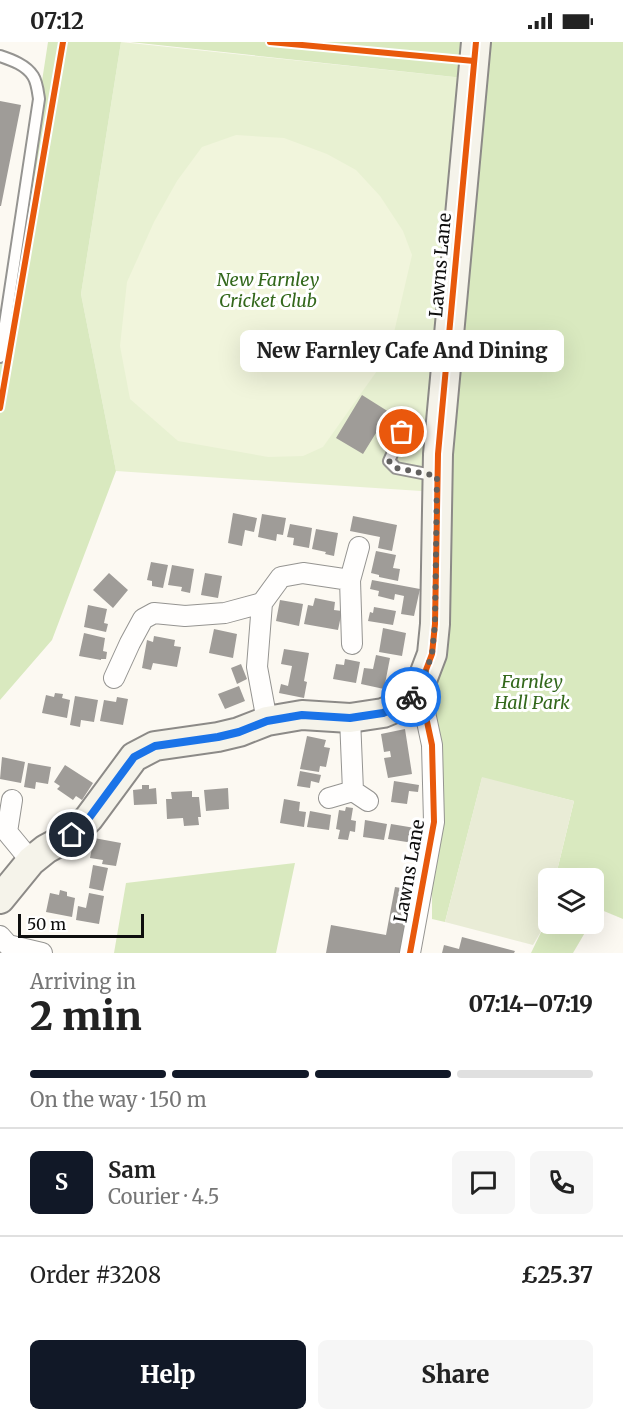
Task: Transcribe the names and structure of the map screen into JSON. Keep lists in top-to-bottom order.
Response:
{
  "streets": {
    "street": ["Lawns Lane"]
  },
  "parks": ["New Farnley Cricket Club", "Farnley Hall Park"],
  "places": ["New Farnley Cafe And Dining"],
  "scale_bar": "50 m",
  "page": {
    "status": "07:12",
    "bubble": "New Farnley Cafe And Dining",
    "scale": "50 m",
    "heading": ["2 min", "Arriving in", "07:14–07:19"],
    "panel": [
      "Sam",
      "Courier · 4.5",
      "Order #3208",
      "£25.37"
    ],
    "bar": "On the way · 150 m",
    "round": "S",
    "buttons": ["Help", "Share"]
  }
}
